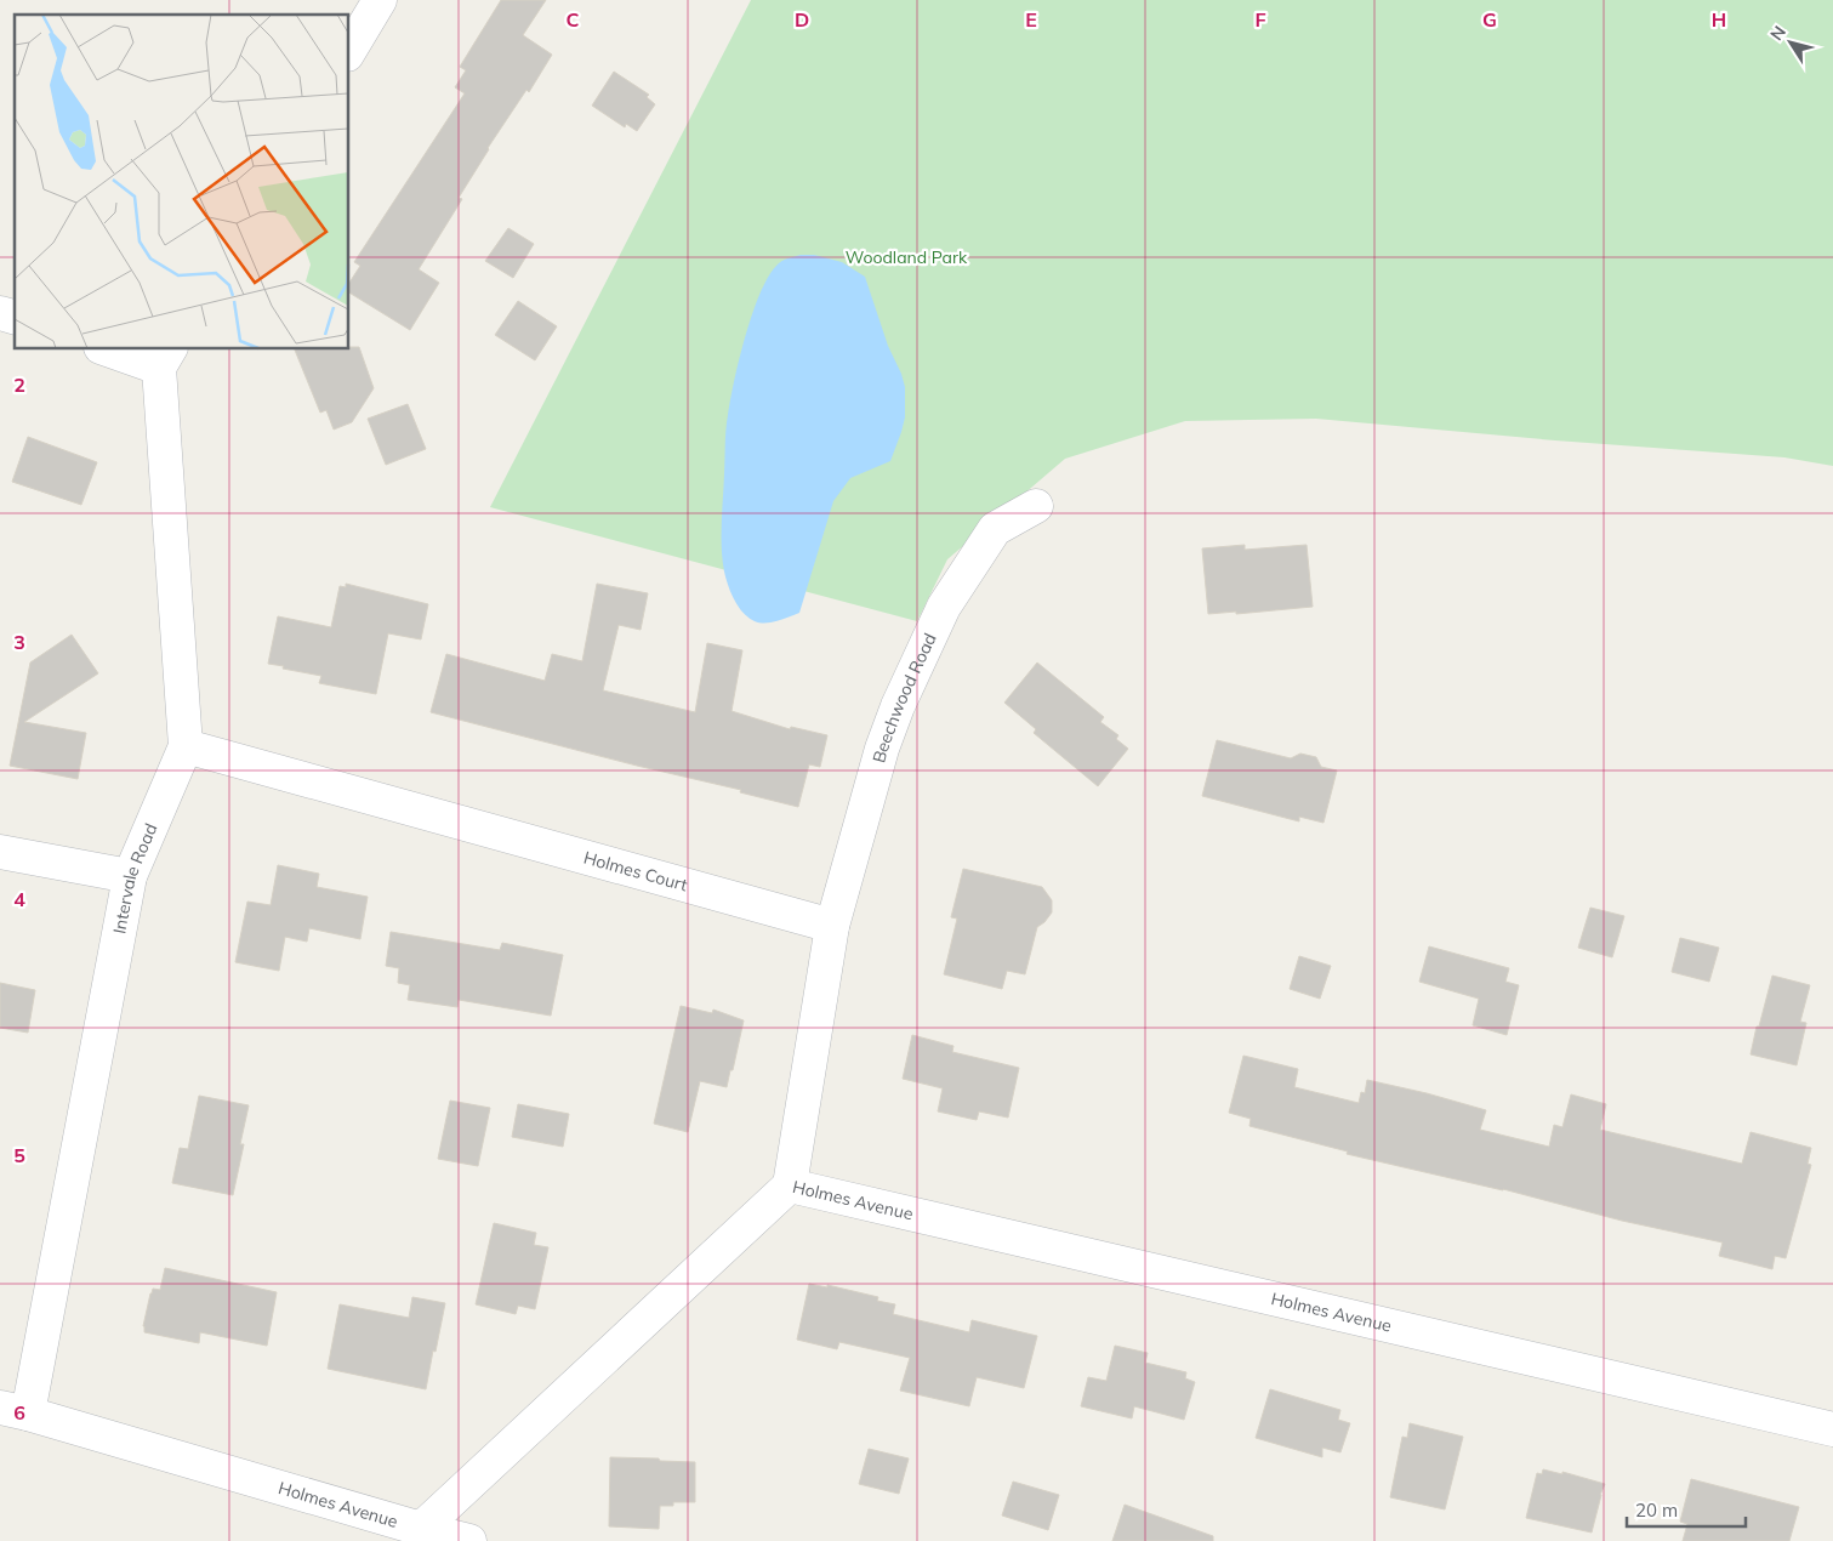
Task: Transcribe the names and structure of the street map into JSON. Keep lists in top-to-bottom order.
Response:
{
  "streets": {
    "street": [
      "Beechwood Road",
      "Holmes Court",
      "Intervale Road",
      "Holmes Avenue"
    ]
  },
  "crossings": [
    ["Beechwood Road", "Holmes Court"],
    ["Holmes Court", "Intervale Road"],
    ["Intervale Road", "Holmes Avenue"]
  ],
  "parks": ["Woodland Park"],
  "scale_bar": "20 m",
  "north": "top left",
  "grid": {
    "columns": [
      "C",
      "D",
      "E",
      "F",
      "G",
      "H"
    ],
    "rows": [
      "2",
      "3",
      "4",
      "5",
      "6"
    ]
  }
}
